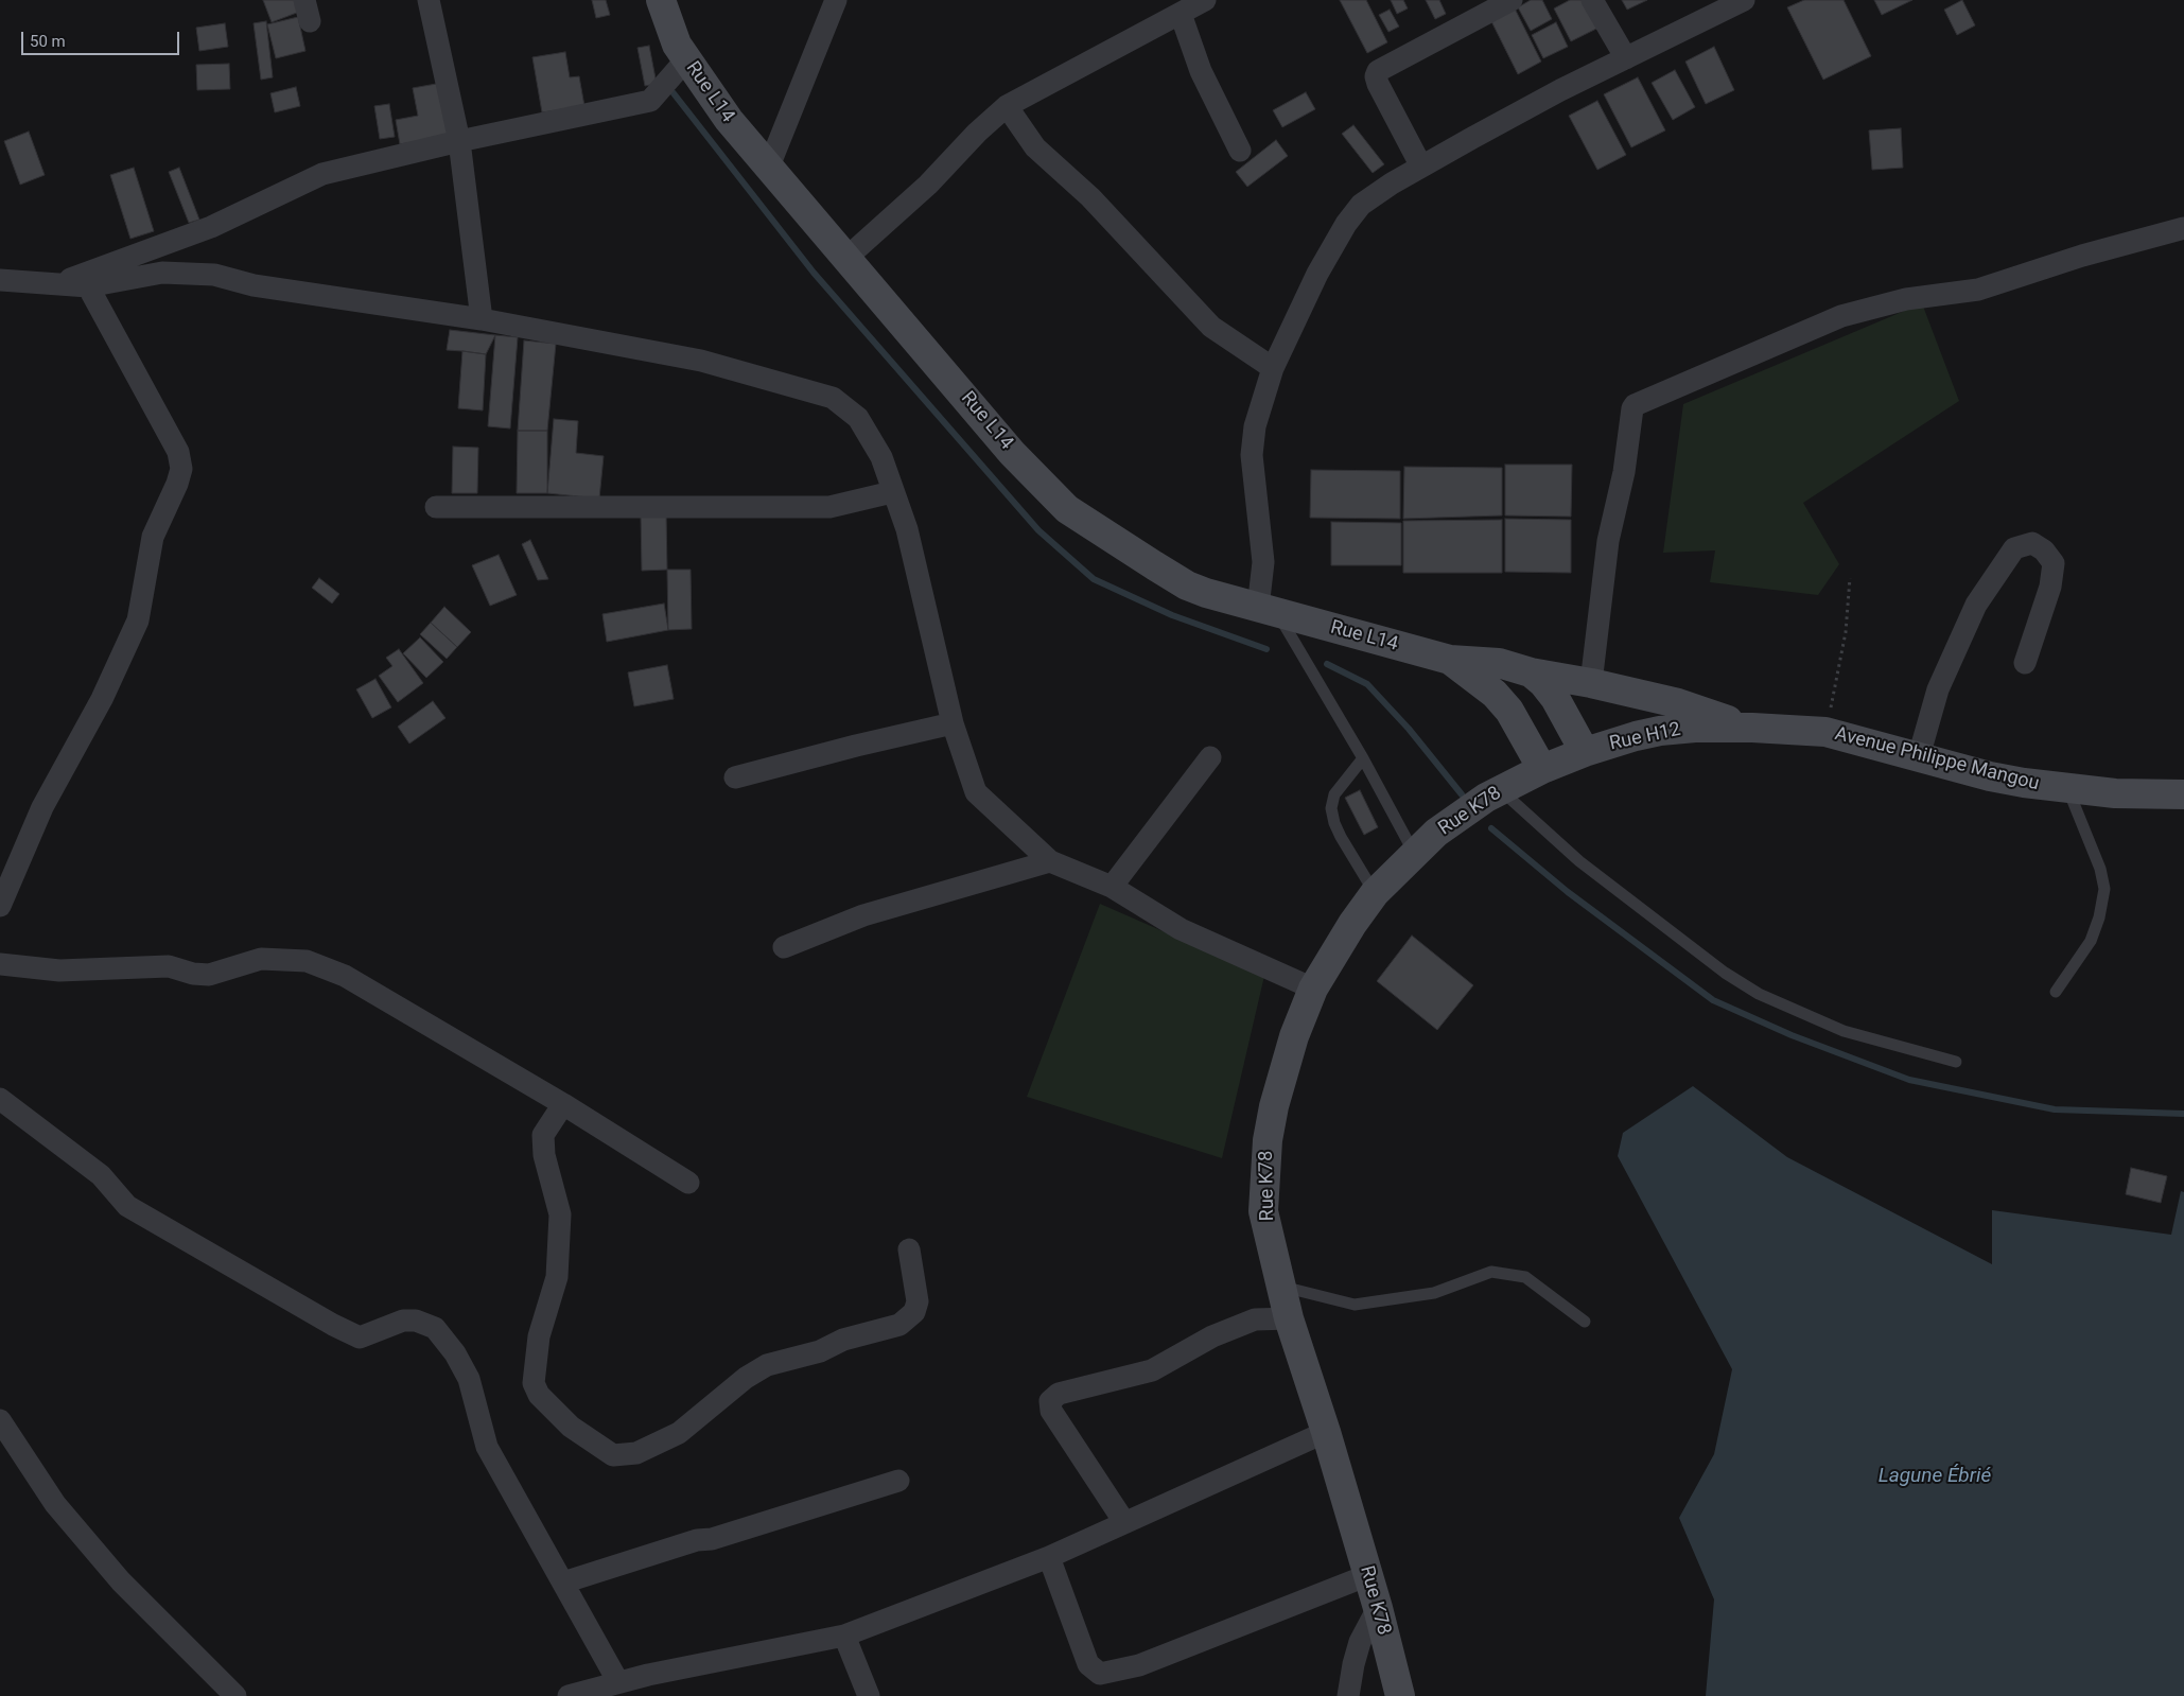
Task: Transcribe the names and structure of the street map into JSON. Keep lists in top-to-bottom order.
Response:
{
  "streets": {
    "street": [
      "Rue L14",
      "Rue H12",
      "Avenue Philippe Mangou",
      "Rue K78"
    ]
  },
  "crossings": [
    ["Rue L14", "Rue H12"],
    ["Rue L14", "Rue K78"],
    ["Rue H12", "Avenue Philippe Mangou"],
    ["Rue H12", "Rue K78"]
  ],
  "water": ["Lagune Ébrié"],
  "scale_bar": "50 m"
}
